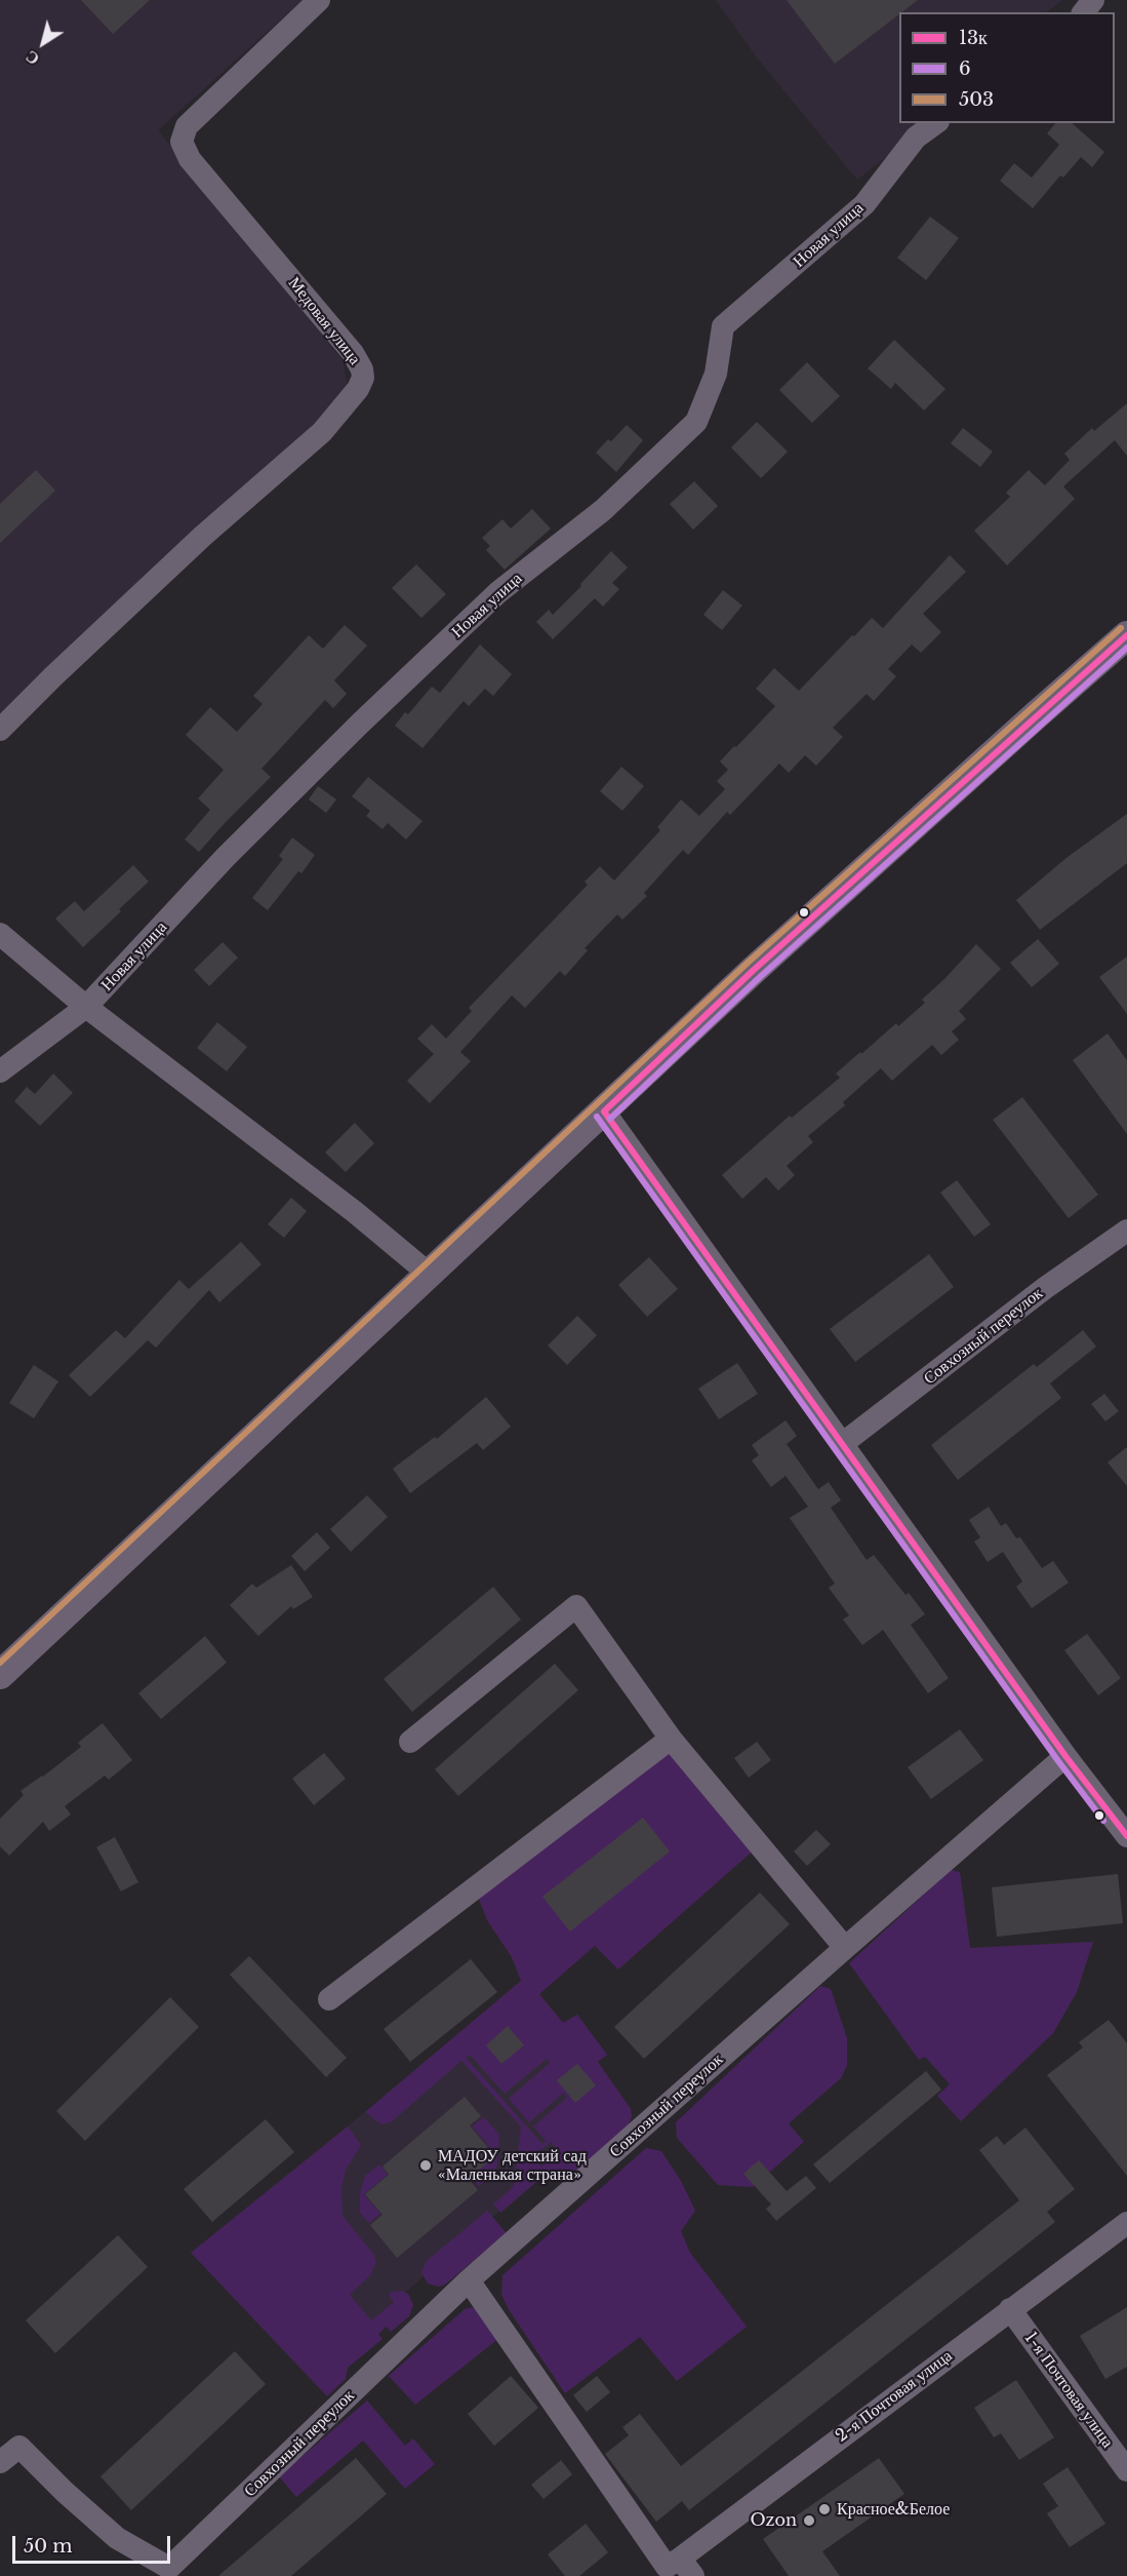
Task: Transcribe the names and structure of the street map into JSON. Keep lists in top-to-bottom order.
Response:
{
  "streets": {
    "street": [
      "Новая улица",
      "Медовая улица",
      "Совхозный переулок",
      "1-я Почтовая улица",
      "2-я Почтовая улица"
    ]
  },
  "crossings": [
    ["1-я Почтовая улица", "2-я Почтовая улица"]
  ],
  "places": ["МАДОУ детский сад «Маленькая страна»", "Красное&Белое", "Ozon"],
  "lines": ["transit line 503", "transit line 13к", "transit line 6"],
  "legend": ["13к", "6", "503"],
  "scale_bar": "50 m",
  "north": "bottom left"
}
